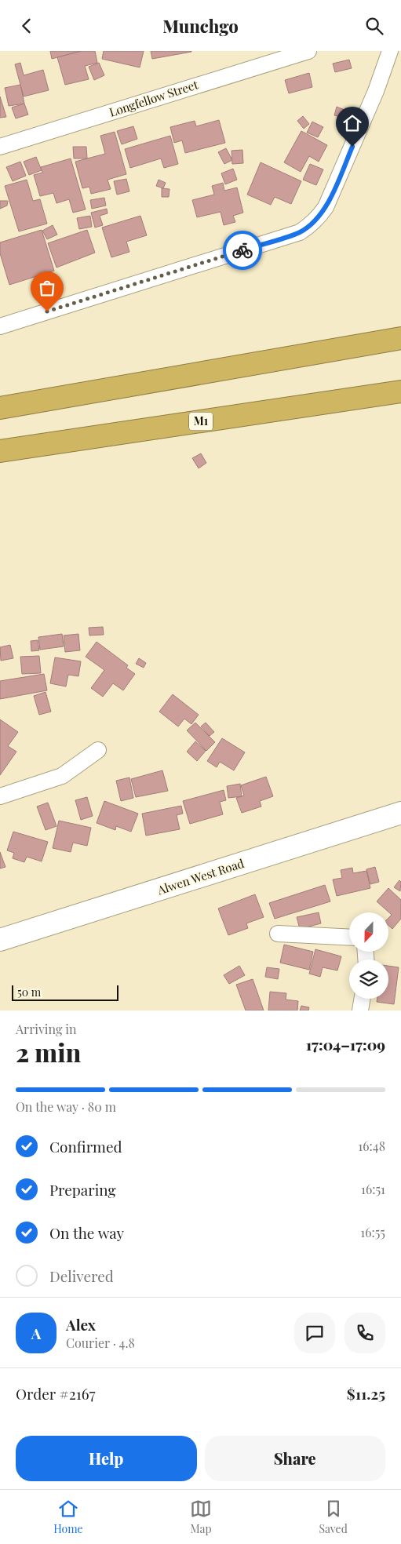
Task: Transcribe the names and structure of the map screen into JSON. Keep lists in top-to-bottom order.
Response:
{
  "streets": {
    "highway": ["M1"],
    "street": ["Longfellow Street", "Alwen West Road"]
  },
  "scale_bar": "50 m",
  "north": "bottom",
  "page": {
    "header": "Munchgo",
    "scale": "50 m",
    "heading": ["2 min", "Arriving in", "17:04–17:09"],
    "panel": [
      "Alex",
      "Courier · 4.8",
      "Order #2167",
      "$11.25"
    ],
    "bar": "On the way · 80 m",
    "list": [
      ["Confirmed", "16:48"],
      ["Preparing", "16:51"],
      ["On the way", "16:55"],
      "Delivered"
    ],
    "round": "A",
    "buttons": ["Help", "Share"],
    "tabs": ["Home", "Map", "Saved"]
  }
}
